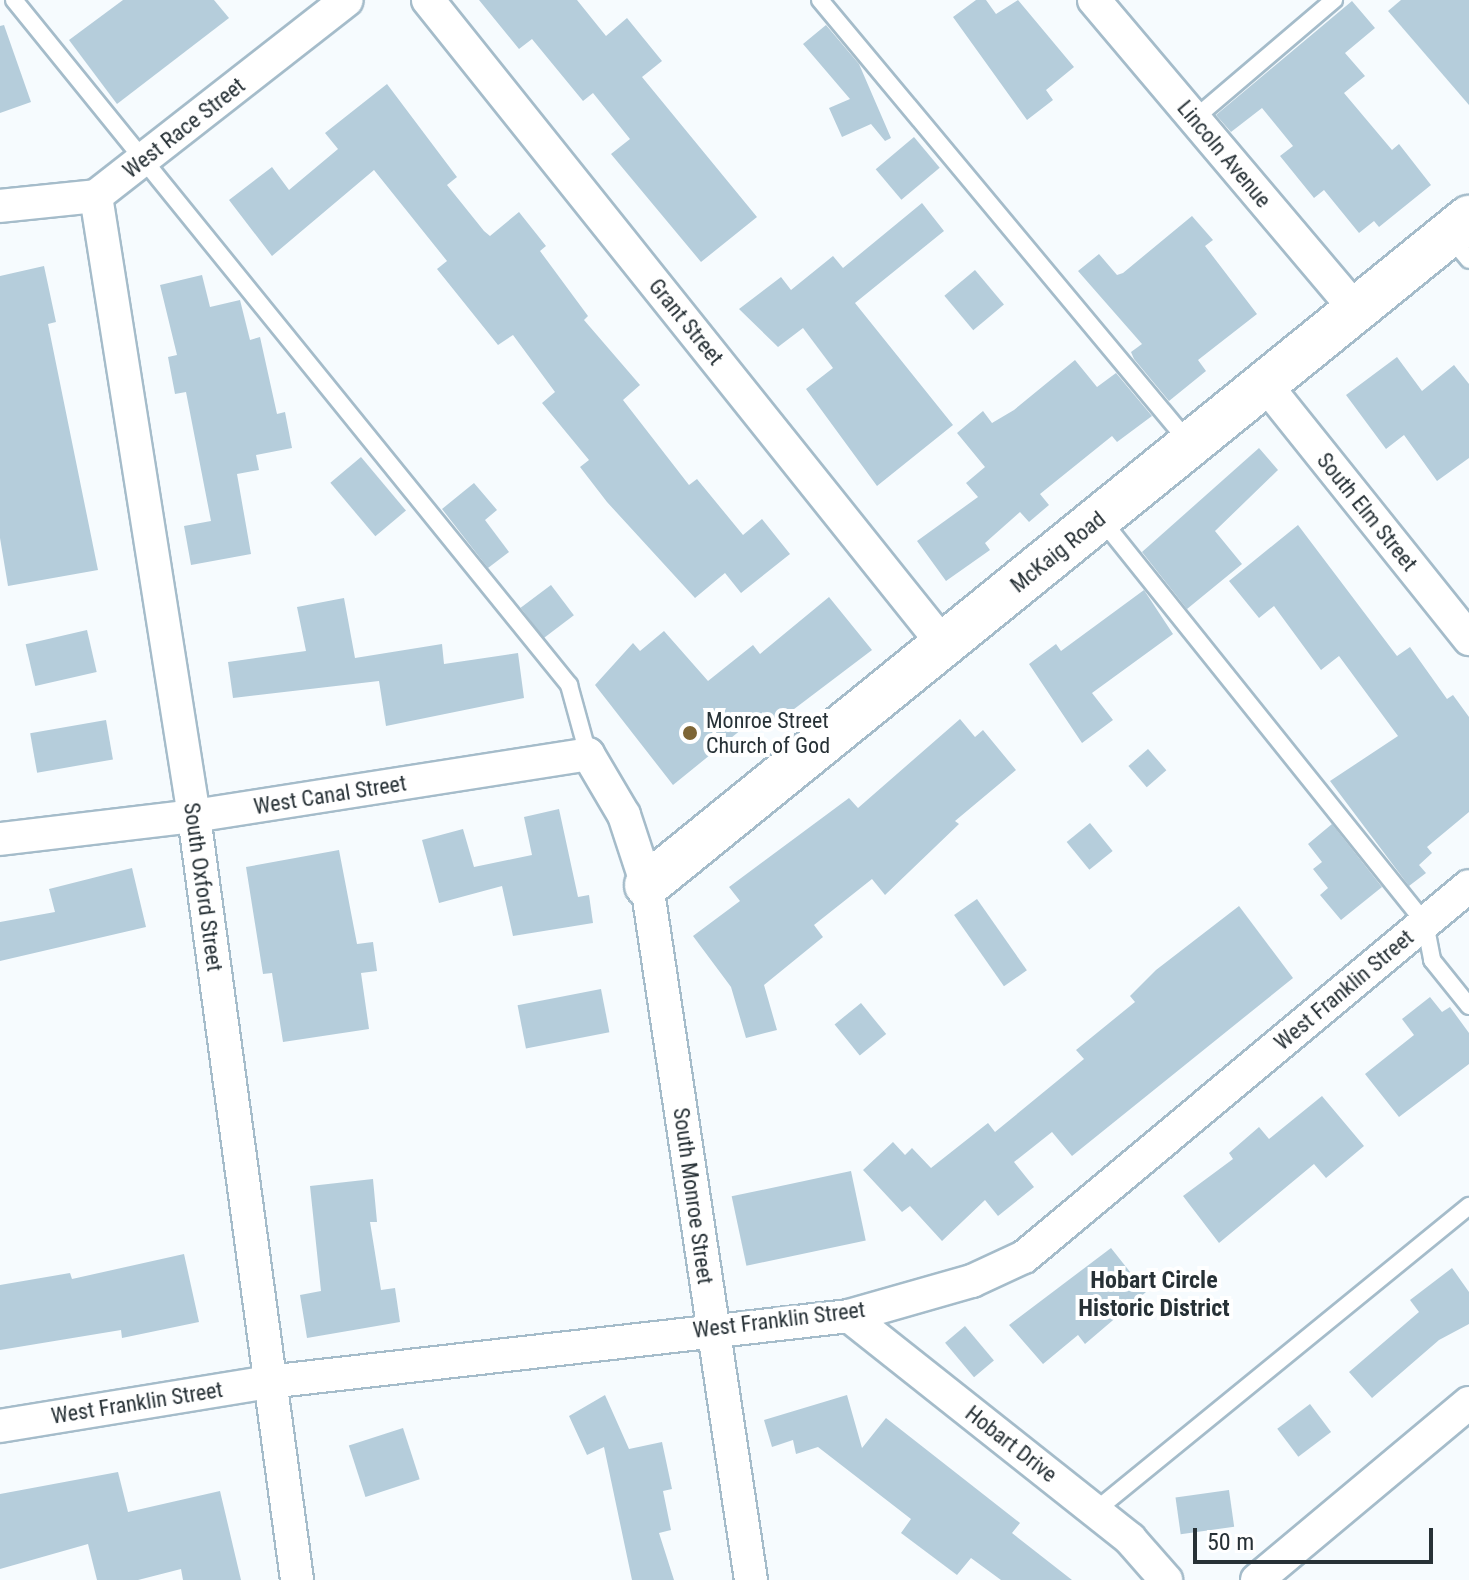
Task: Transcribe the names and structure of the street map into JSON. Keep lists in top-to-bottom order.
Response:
{
  "streets": {
    "street": [
      "West Race Street",
      "Lincoln Avenue",
      "Grant Street",
      "South Elm Street",
      "McKaig Road",
      "West Canal Street",
      "South Oxford Street",
      "West Franklin Street",
      "South Monroe Street",
      "Hobart Drive"
    ]
  },
  "crossings": [
    ["West Race Street", "South Oxford Street"],
    ["Lincoln Avenue", "McKaig Road"],
    ["Grant Street", "McKaig Road"],
    ["South Elm Street", "McKaig Road"],
    ["McKaig Road", "South Monroe Street"],
    ["West Canal Street", "South Oxford Street"],
    ["West Canal Street", "South Monroe Street"],
    ["South Oxford Street", "West Franklin Street"],
    ["West Franklin Street", "South Monroe Street"],
    ["West Franklin Street", "Hobart Drive"]
  ],
  "districts": ["Hobart Circle Historic District"],
  "places": ["Monroe Street Church of God"],
  "scale_bar": "50 m"
}
